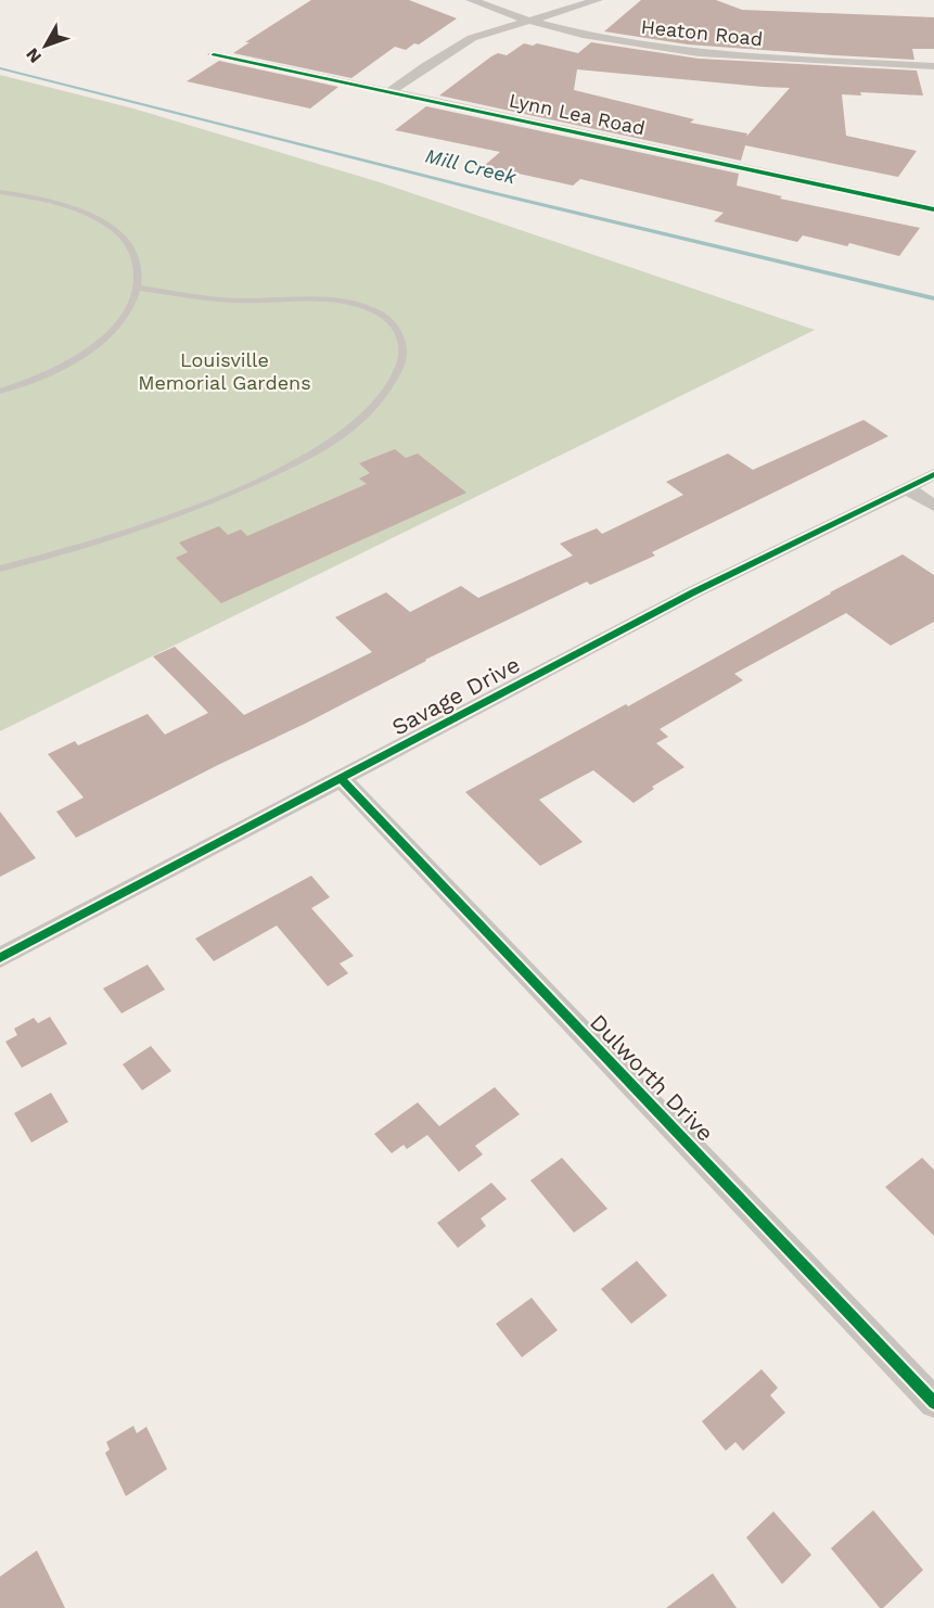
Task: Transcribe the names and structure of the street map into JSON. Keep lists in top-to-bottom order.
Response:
{
  "streets": {
    "street": [
      "Heaton Road",
      "Lynn Lea Road",
      "Savage Drive",
      "Dulworth Drive"
    ]
  },
  "crossings": [
    ["Savage Drive", "Dulworth Drive"]
  ],
  "water": ["Mill Creek"],
  "parks": ["Louisville Memorial Gardens"],
  "north": "bottom left"
}
